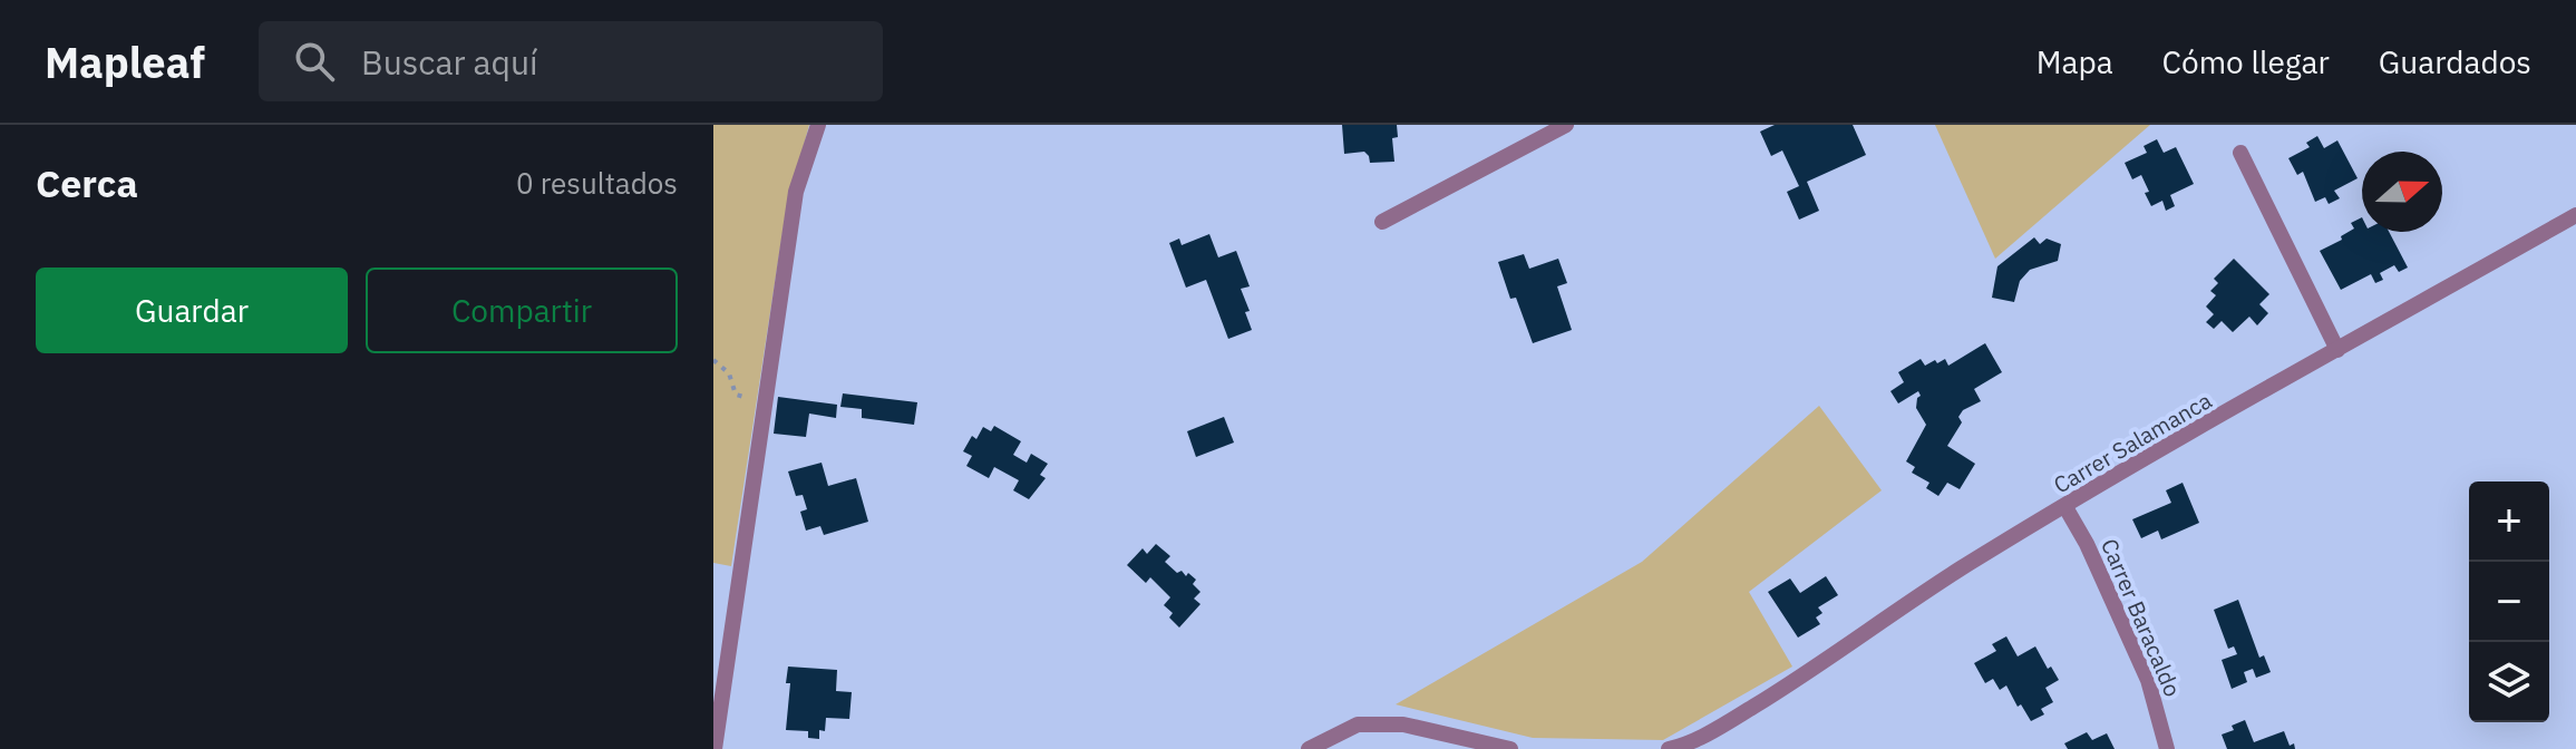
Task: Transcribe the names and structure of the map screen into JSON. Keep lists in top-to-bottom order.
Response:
{
  "streets": {
    "street": ["Carrer Salamanca", "Carrer Baracaldo"]
  },
  "crossings": [
    ["Carrer Salamanca", "Carrer Baracaldo"]
  ],
  "north": "right",
  "page": {
    "header": "Mapleaf",
    "search": "Buscar aquí",
    "nav": ["Mapa", "Cómo llegar", "Guardados"],
    "heading": ["Cerca", "0 resultados"],
    "buttons": ["Guardar", "Compartir"],
    "map_buttons": ["+", "−"]
  }
}
